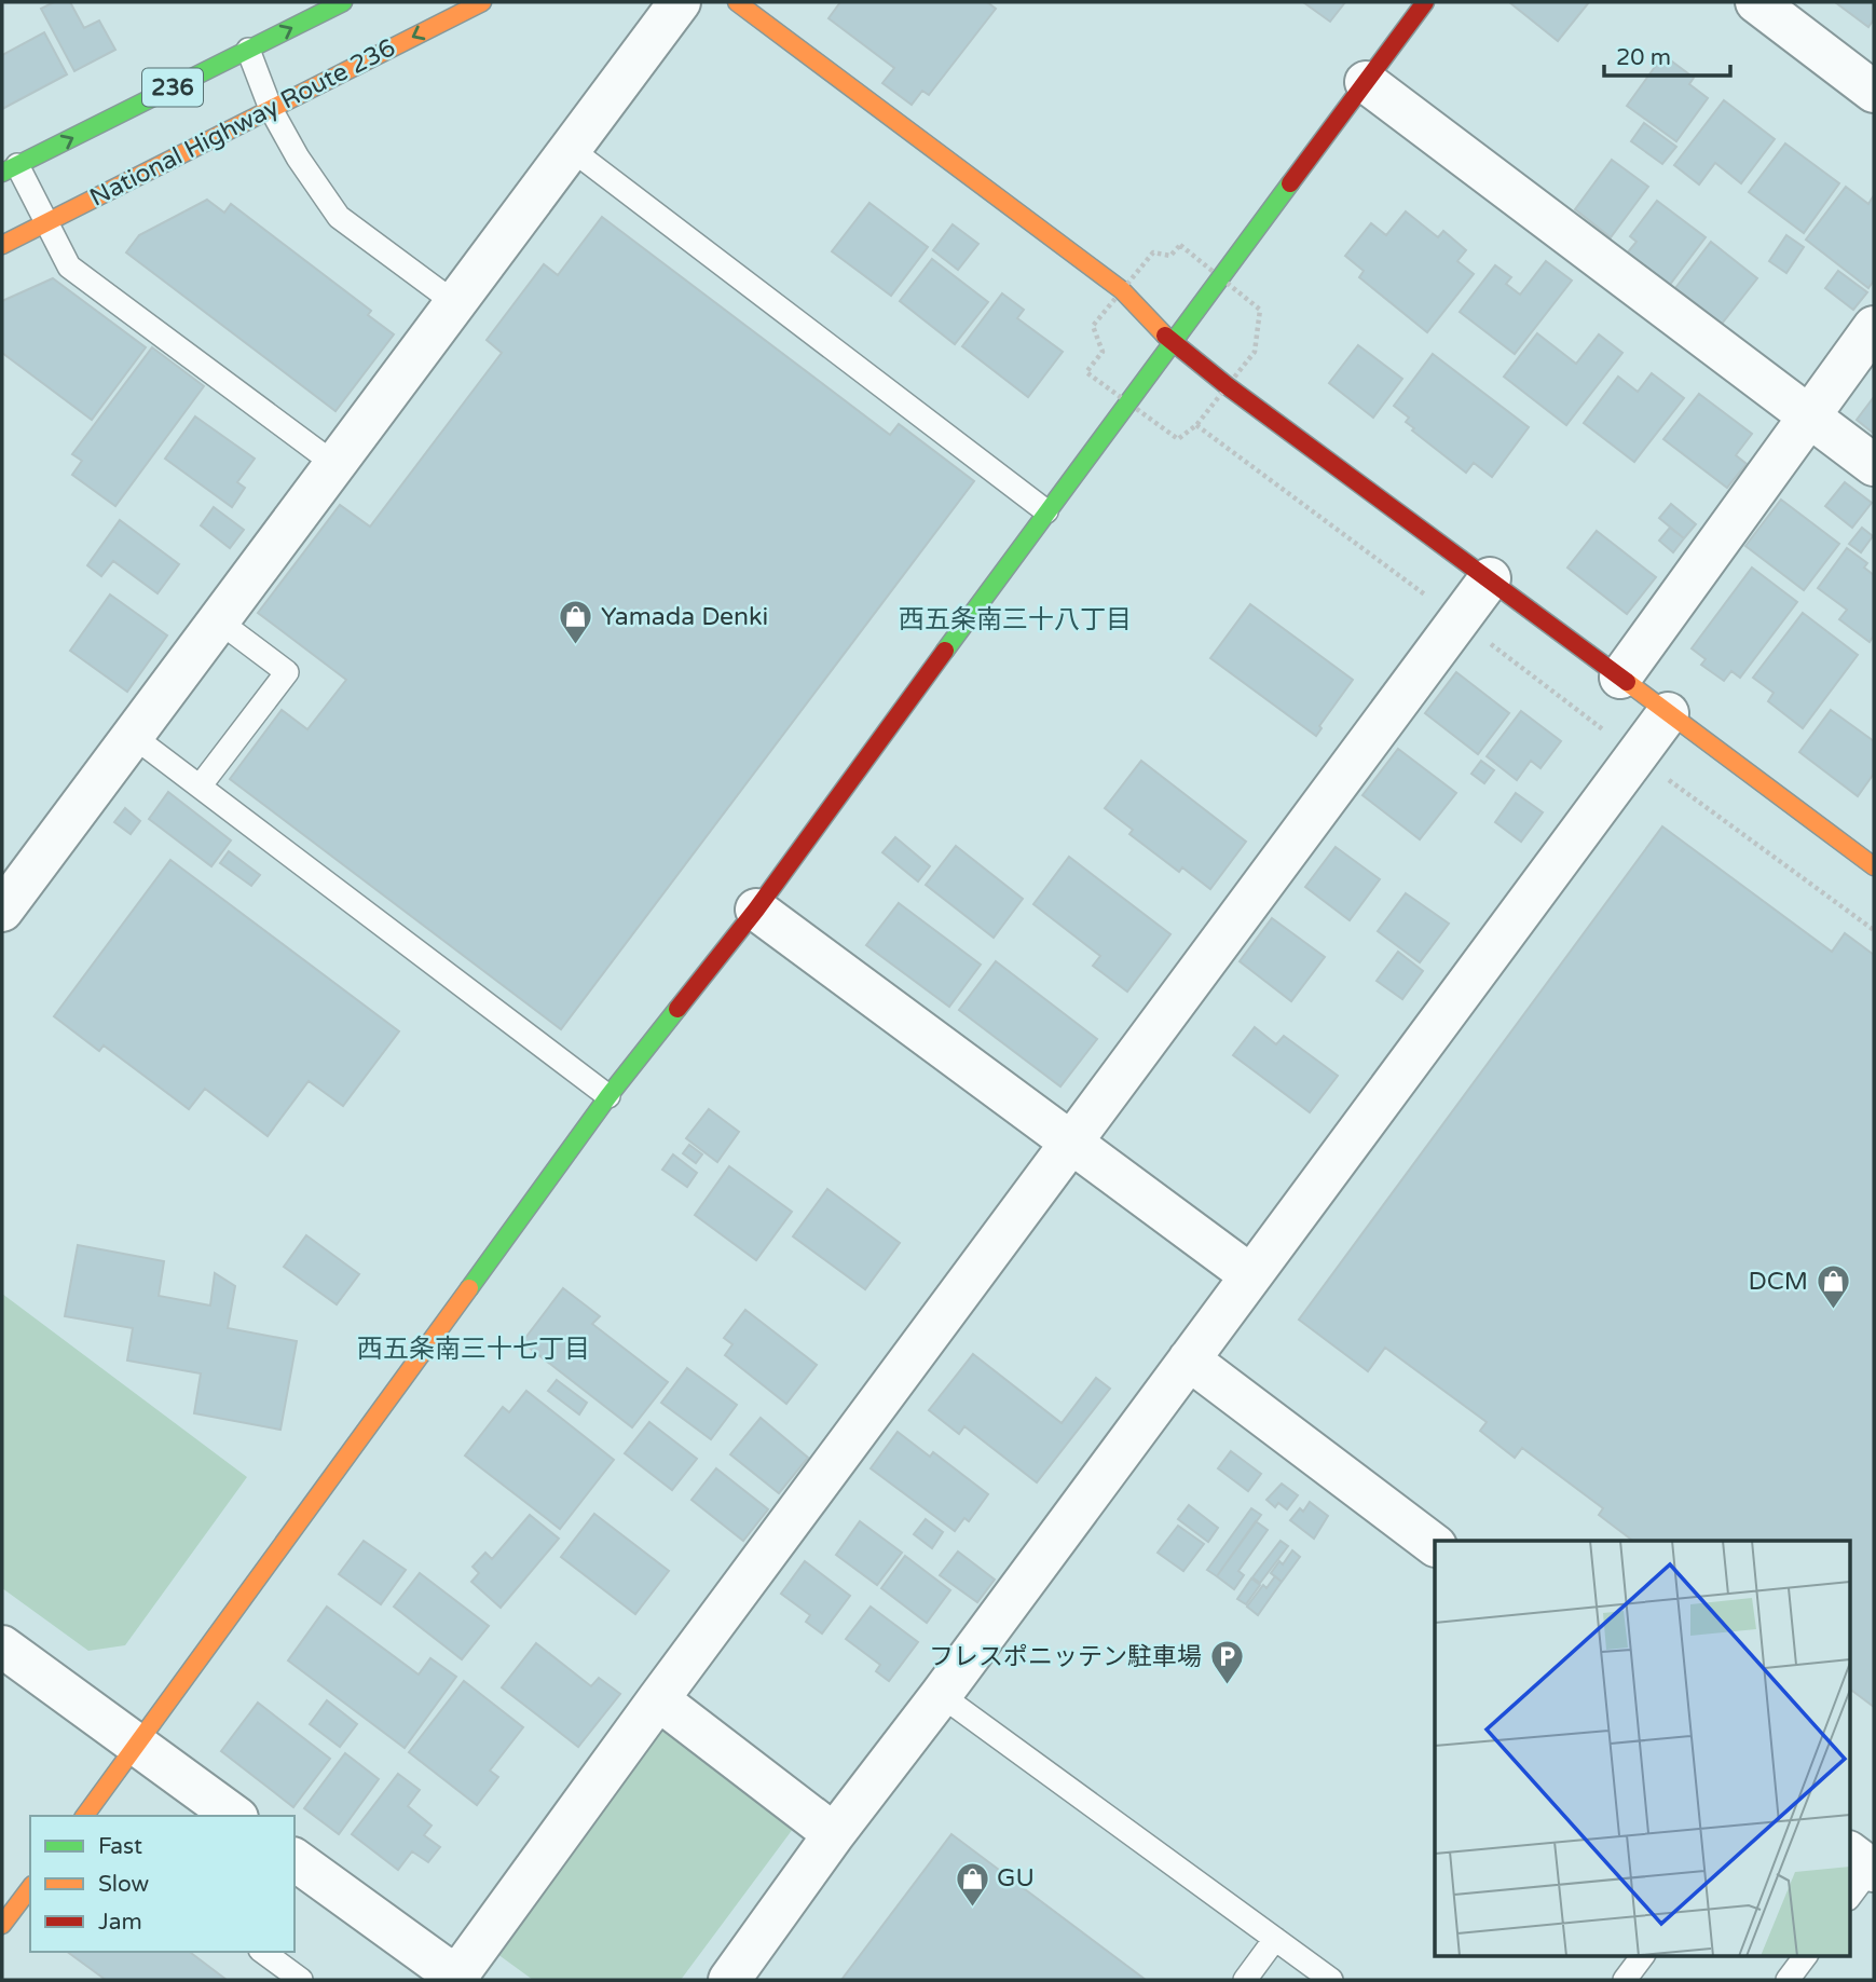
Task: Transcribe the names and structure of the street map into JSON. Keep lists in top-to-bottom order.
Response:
{
  "streets": {
    "main road": ["236", "National Highway Route 236"]
  },
  "districts": ["西五条南三十八丁目", "西五条南三十七丁目"],
  "places": {
    "shop": ["Yamada Denki", "DCM", "GU"],
    "parking": ["フレスポニッテン駐車場"]
  },
  "legend": ["Fast", "Slow", "Jam"],
  "scale_bar": "20 m"
}
